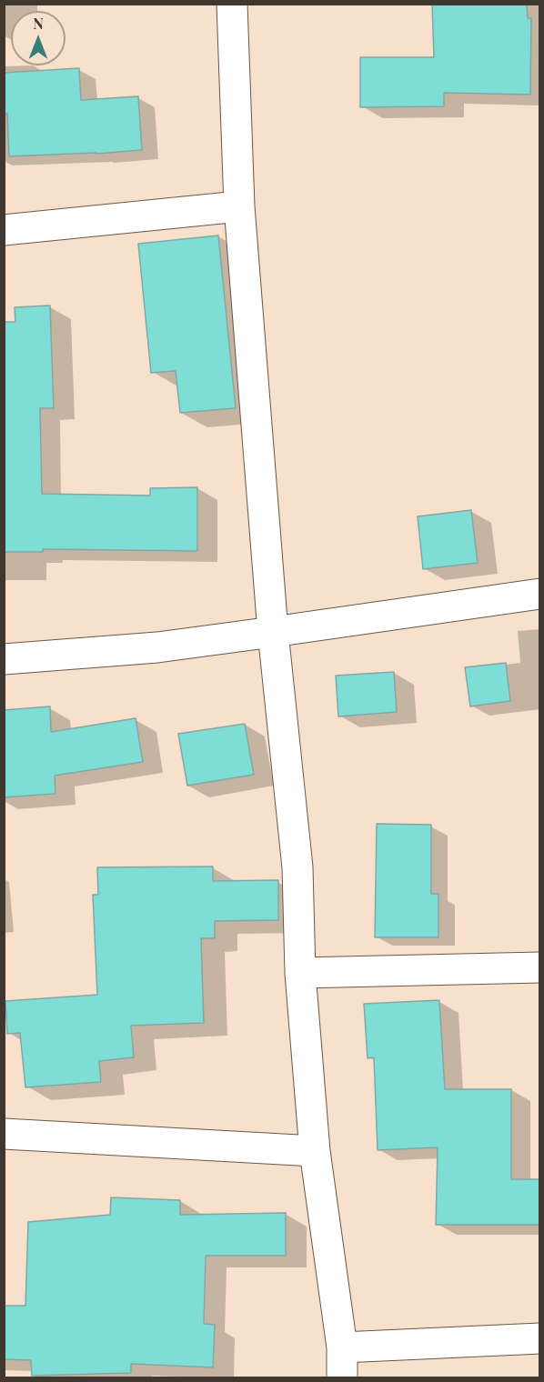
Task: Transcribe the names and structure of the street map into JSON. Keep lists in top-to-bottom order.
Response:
{
  "north": "top"
}
